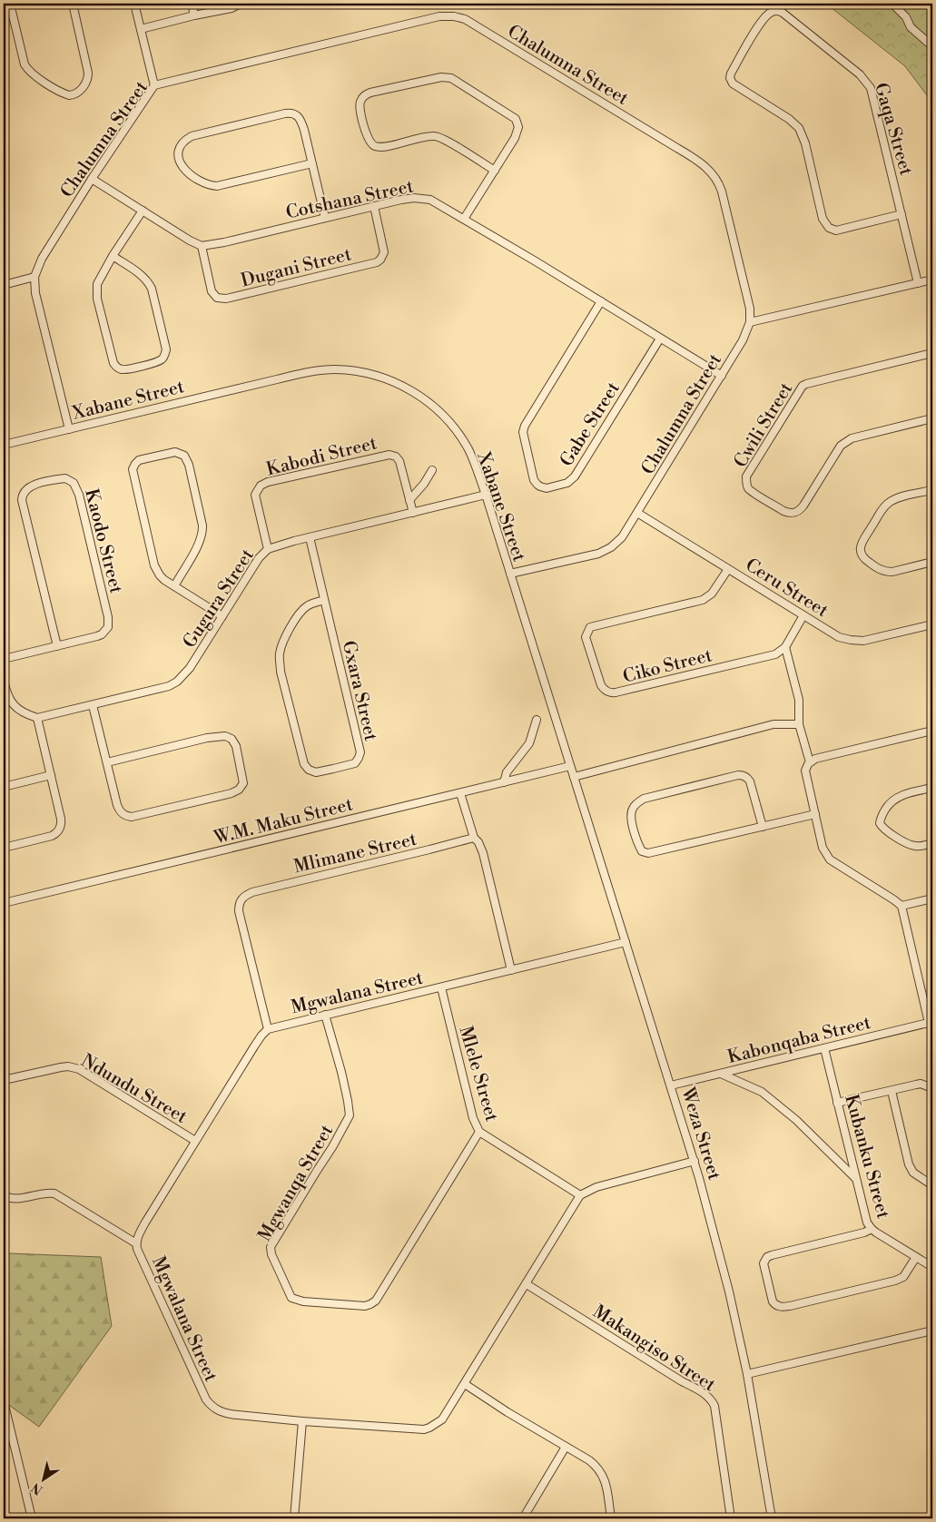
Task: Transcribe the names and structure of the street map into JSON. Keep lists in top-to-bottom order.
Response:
{
  "streets": {
    "street": [
      "Chalumna Street",
      "Gaqa Street",
      "Cotshana Street",
      "Dugani Street",
      "Xabane Street",
      "Gabe Street",
      "Cwili Street",
      "Kabodi Street",
      "Kaodo Street",
      "Ceru Street",
      "Gugura Street",
      "Ciko Street",
      "Gxara Street",
      "W.M. Maku Street",
      "Mlimane Street",
      "Mgwalana Street",
      "Kabonqaba Street",
      "Mlele Street",
      "Ndundu Street",
      "Weza Street",
      "Kubanku Street",
      "Mgwanqa Street",
      "Makangiso Street"
    ]
  },
  "crossings": [
    ["Chalumna Street", "Cotshana Street"],
    ["Chalumna Street", "Xabane Street"],
    ["Chalumna Street", "Ceru Street"],
    ["Cotshana Street", "Dugani Street"],
    ["Cotshana Street", "Gabe Street"],
    ["Xabane Street", "Gugura Street"],
    ["Xabane Street", "W.M. Maku Street"],
    ["Xabane Street", "Weza Street"],
    ["Kabodi Street", "Gugura Street"],
    ["Ceru Street", "Ciko Street"],
    ["Gugura Street", "Gxara Street"],
    ["W.M. Maku Street", "Weza Street"],
    ["Mlimane Street", "Mgwalana Street"],
    ["Mgwalana Street", "Mlele Street"],
    ["Mgwalana Street", "Ndundu Street"],
    ["Mgwalana Street", "Weza Street"],
    ["Mgwalana Street", "Mgwanqa Street"],
    ["Mgwalana Street", "Makangiso Street"],
    ["Kabonqaba Street", "Weza Street"],
    ["Kabonqaba Street", "Kubanku Street"],
    ["Mlele Street", "Mgwanqa Street"]
  ],
  "north": "bottom left"
}
